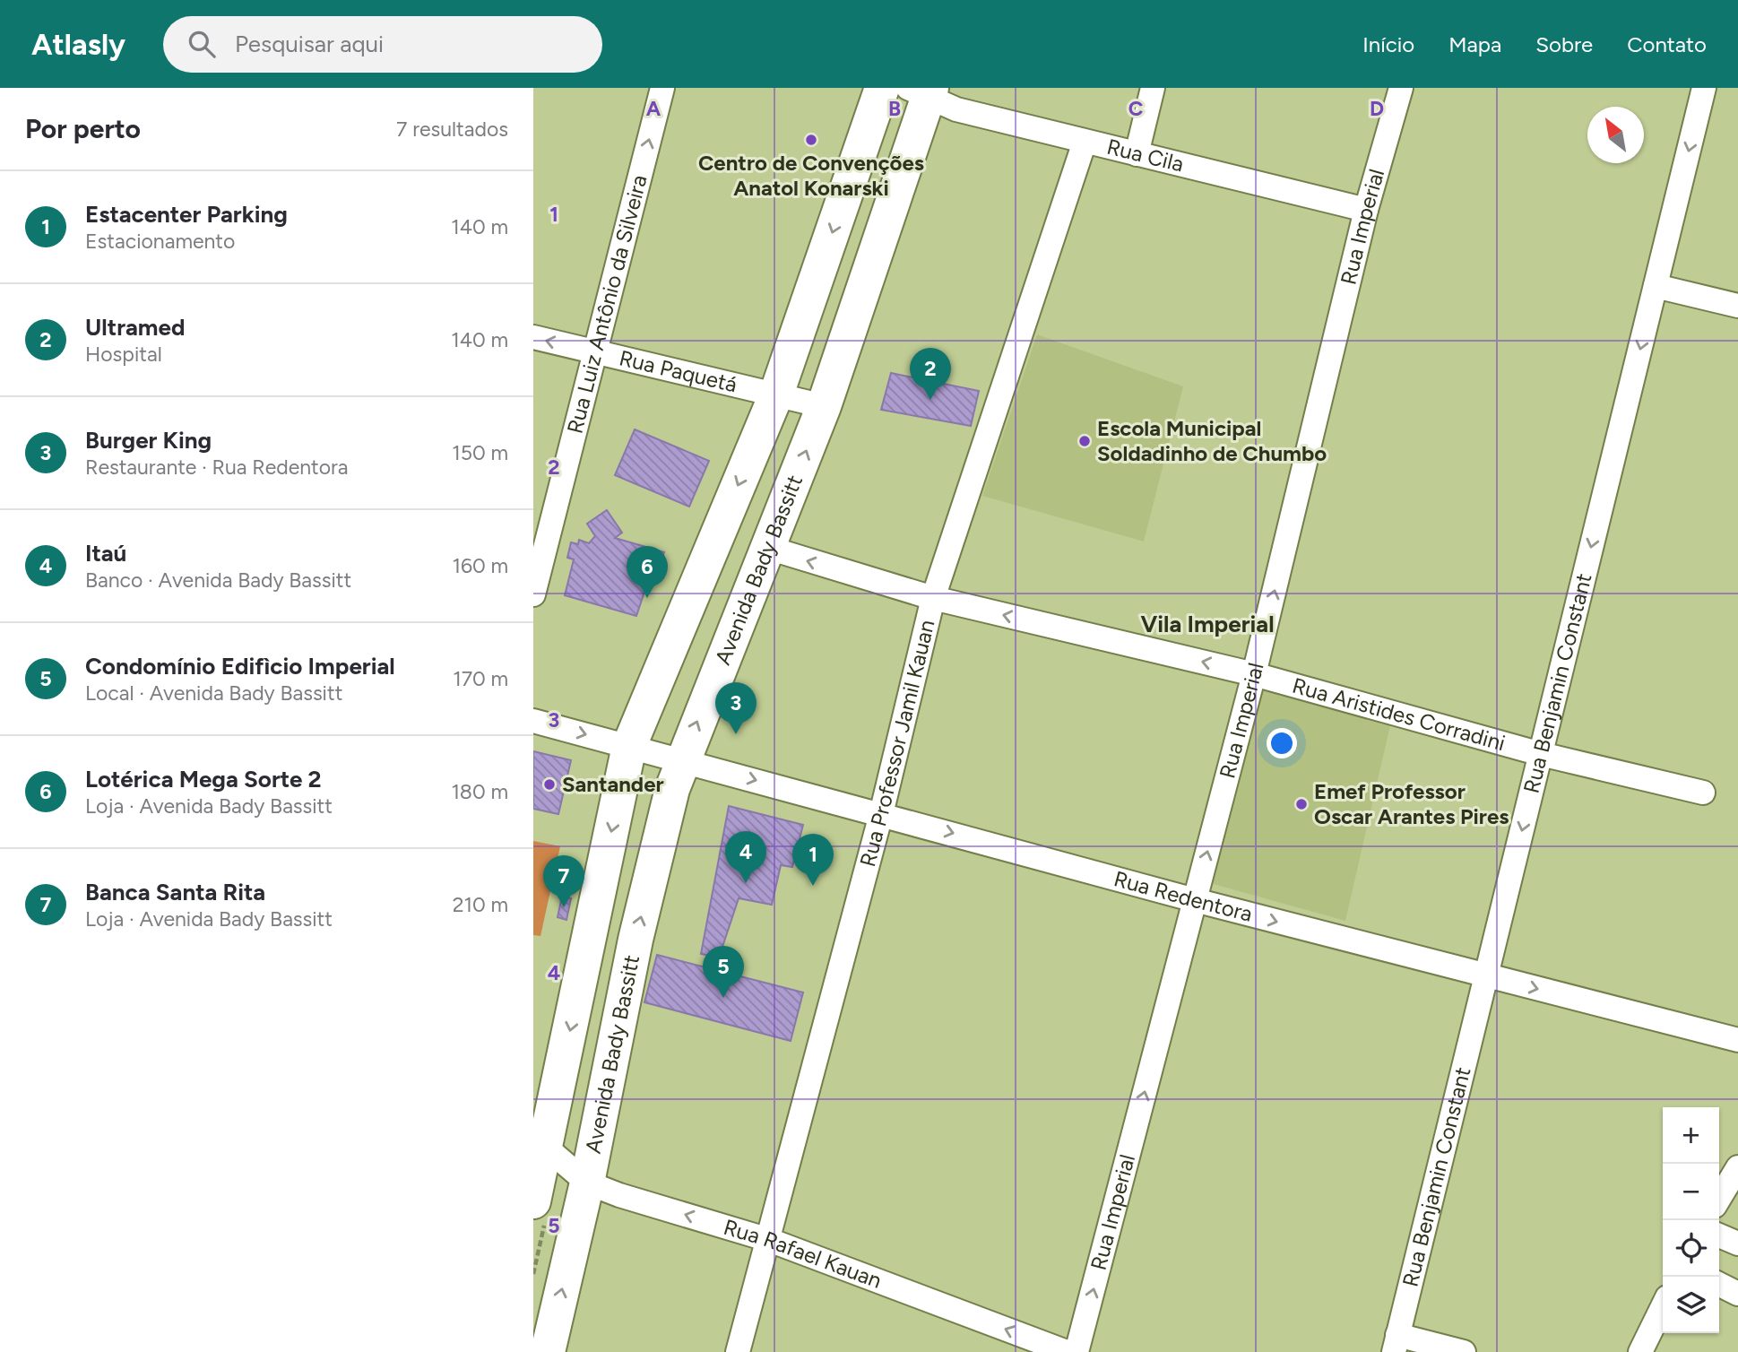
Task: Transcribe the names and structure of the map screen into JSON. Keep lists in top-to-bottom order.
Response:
{
  "streets": {
    "main road": ["Avenida Bady Bassitt"],
    "street": [
      "Rua Cila",
      "Rua Imperial",
      "Rua Luiz Antônio da Silveira",
      "Rua Paquetá",
      "Rua Benjamin Constant",
      "Rua Aristides Corradini",
      "Rua Professor Jamil Kauan",
      "Rua Redentora",
      "Rua Rafael Kauan"
    ]
  },
  "crossings": [
    ["Rua Cila", "Rua Imperial"],
    ["Rua Cila", "Avenida Bady Bassitt"],
    ["Rua Cila", "Rua Professor Jamil Kauan"],
    ["Rua Imperial", "Rua Aristides Corradini"],
    ["Rua Imperial", "Rua Redentora"],
    ["Rua Luiz Antônio da Silveira", "Rua Paquetá"],
    ["Rua Paquetá", "Avenida Bady Bassitt"],
    ["Avenida Bady Bassitt", "Rua Aristides Corradini"],
    ["Avenida Bady Bassitt", "Rua Redentora"],
    ["Avenida Bady Bassitt", "Rua Rafael Kauan"],
    ["Rua Benjamin Constant", "Rua Aristides Corradini"],
    ["Rua Benjamin Constant", "Rua Redentora"],
    ["Rua Aristides Corradini", "Rua Professor Jamil Kauan"],
    ["Rua Professor Jamil Kauan", "Rua Redentora"],
    ["Rua Professor Jamil Kauan", "Rua Rafael Kauan"]
  ],
  "one_way": [
    "Rua Imperial",
    "Rua Luiz Antônio da Silveira",
    "Rua Benjamin Constant",
    "Rua Aristides Corradini",
    "Rua Redentora",
    "Rua Rafael Kauan"
  ],
  "districts": ["Vila Imperial"],
  "places": [
    "Centro de Convenções Anatol Konarski",
    "Escola Municipal Soldadinho de Chumbo",
    "Santander",
    "Emef Professor Oscar Arantes Pires"
  ],
  "north": "top left",
  "page": {
    "header": "Atlasly",
    "search": "Pesquisar aqui",
    "nav": [
      "Início",
      "Mapa",
      "Sobre",
      "Contato"
    ],
    "heading": ["Por perto", "7 resultados"],
    "list": [
      {
        "mark": "1",
        "name": "Estacenter Parking",
        "note": "Estacionamento",
        "value": "140 m"
      },
      {
        "mark": "2",
        "name": "Ultramed",
        "note": "Hospital",
        "value": "140 m"
      },
      {
        "mark": "3",
        "name": "Burger King",
        "note": "Restaurante · Rua Redentora",
        "value": "150 m"
      },
      {
        "mark": "4",
        "name": "Itaú",
        "note": "Banco · Avenida Bady Bassitt",
        "value": "160 m"
      },
      {
        "mark": "5",
        "name": "Condomínio Edifìcio Imperial",
        "note": "Local · Avenida Bady Bassitt",
        "value": "170 m"
      },
      {
        "mark": "6",
        "name": "Lotérica Mega Sorte 2",
        "note": "Loja · Avenida Bady Bassitt",
        "value": "180 m"
      },
      {
        "mark": "7",
        "name": "Banca Santa Rita",
        "note": "Loja · Avenida Bady Bassitt",
        "value": "210 m"
      }
    ],
    "pins": [
      "2",
      "6",
      "3",
      "4",
      "1",
      "7",
      "5"
    ],
    "map_buttons": ["+", "−"]
  },
  "grid": {
    "columns": [
      "A",
      "B",
      "C",
      "D"
    ],
    "rows": [
      "1",
      "2",
      "3",
      "4",
      "5"
    ]
  }
}
